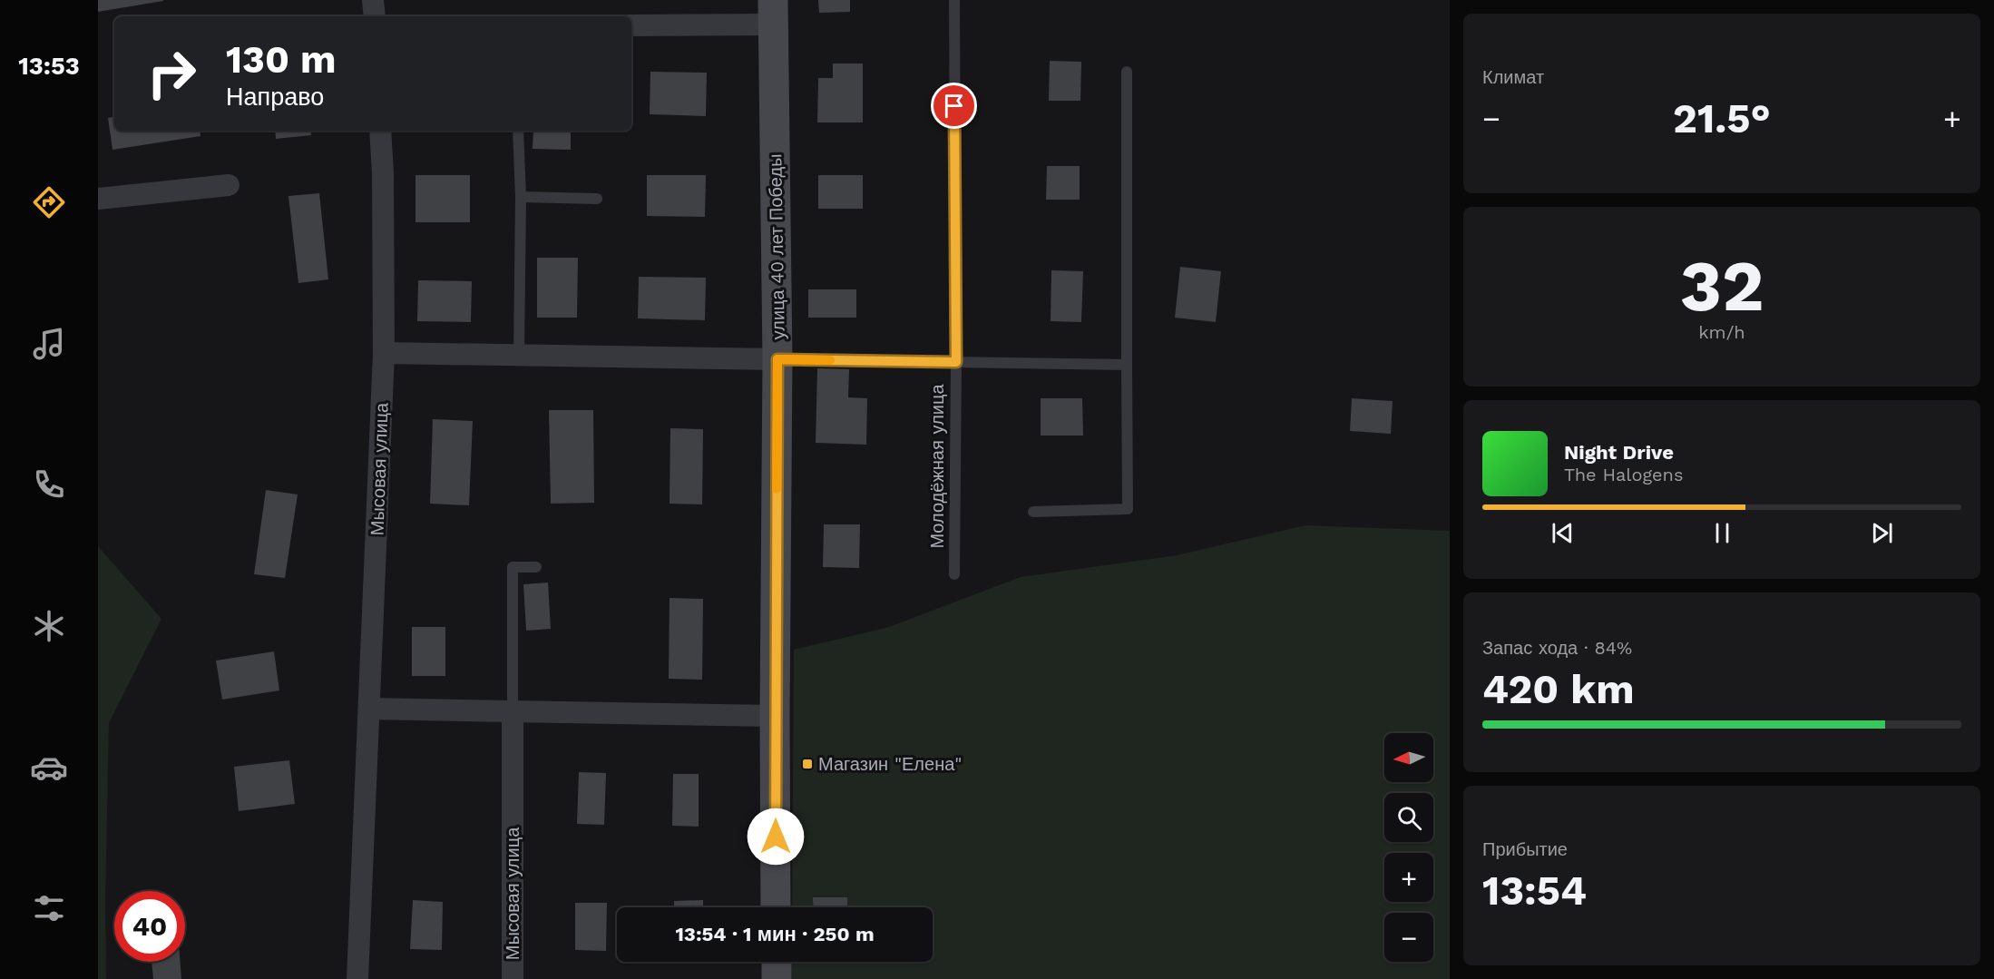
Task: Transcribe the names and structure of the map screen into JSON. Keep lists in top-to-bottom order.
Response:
{
  "streets": {
    "street": ["улица 40 лет Победы", "Мысовая улица"],
    "lane": ["Молодёжная улица"]
  },
  "places": {
    "transit": ["Магазин \"Елена\""]
  },
  "north": "left",
  "page": {
    "tabs": "13:53",
    "tile": [
      "Климат",
      ["32", "km/h"],
      ["Запас хода · 84%", "420 km"],
      ["Прибытие", "13:54"]
    ],
    "turn": ["130 m", "Направо"],
    "heat": ["−", "21.5°", "+"],
    "song": ["Night Drive", "The Halogens"],
    "map_buttons": ["+", "−"],
    "limit": "40",
    "trip": "13:54 · 1 мин · 250 m"
  }
}
